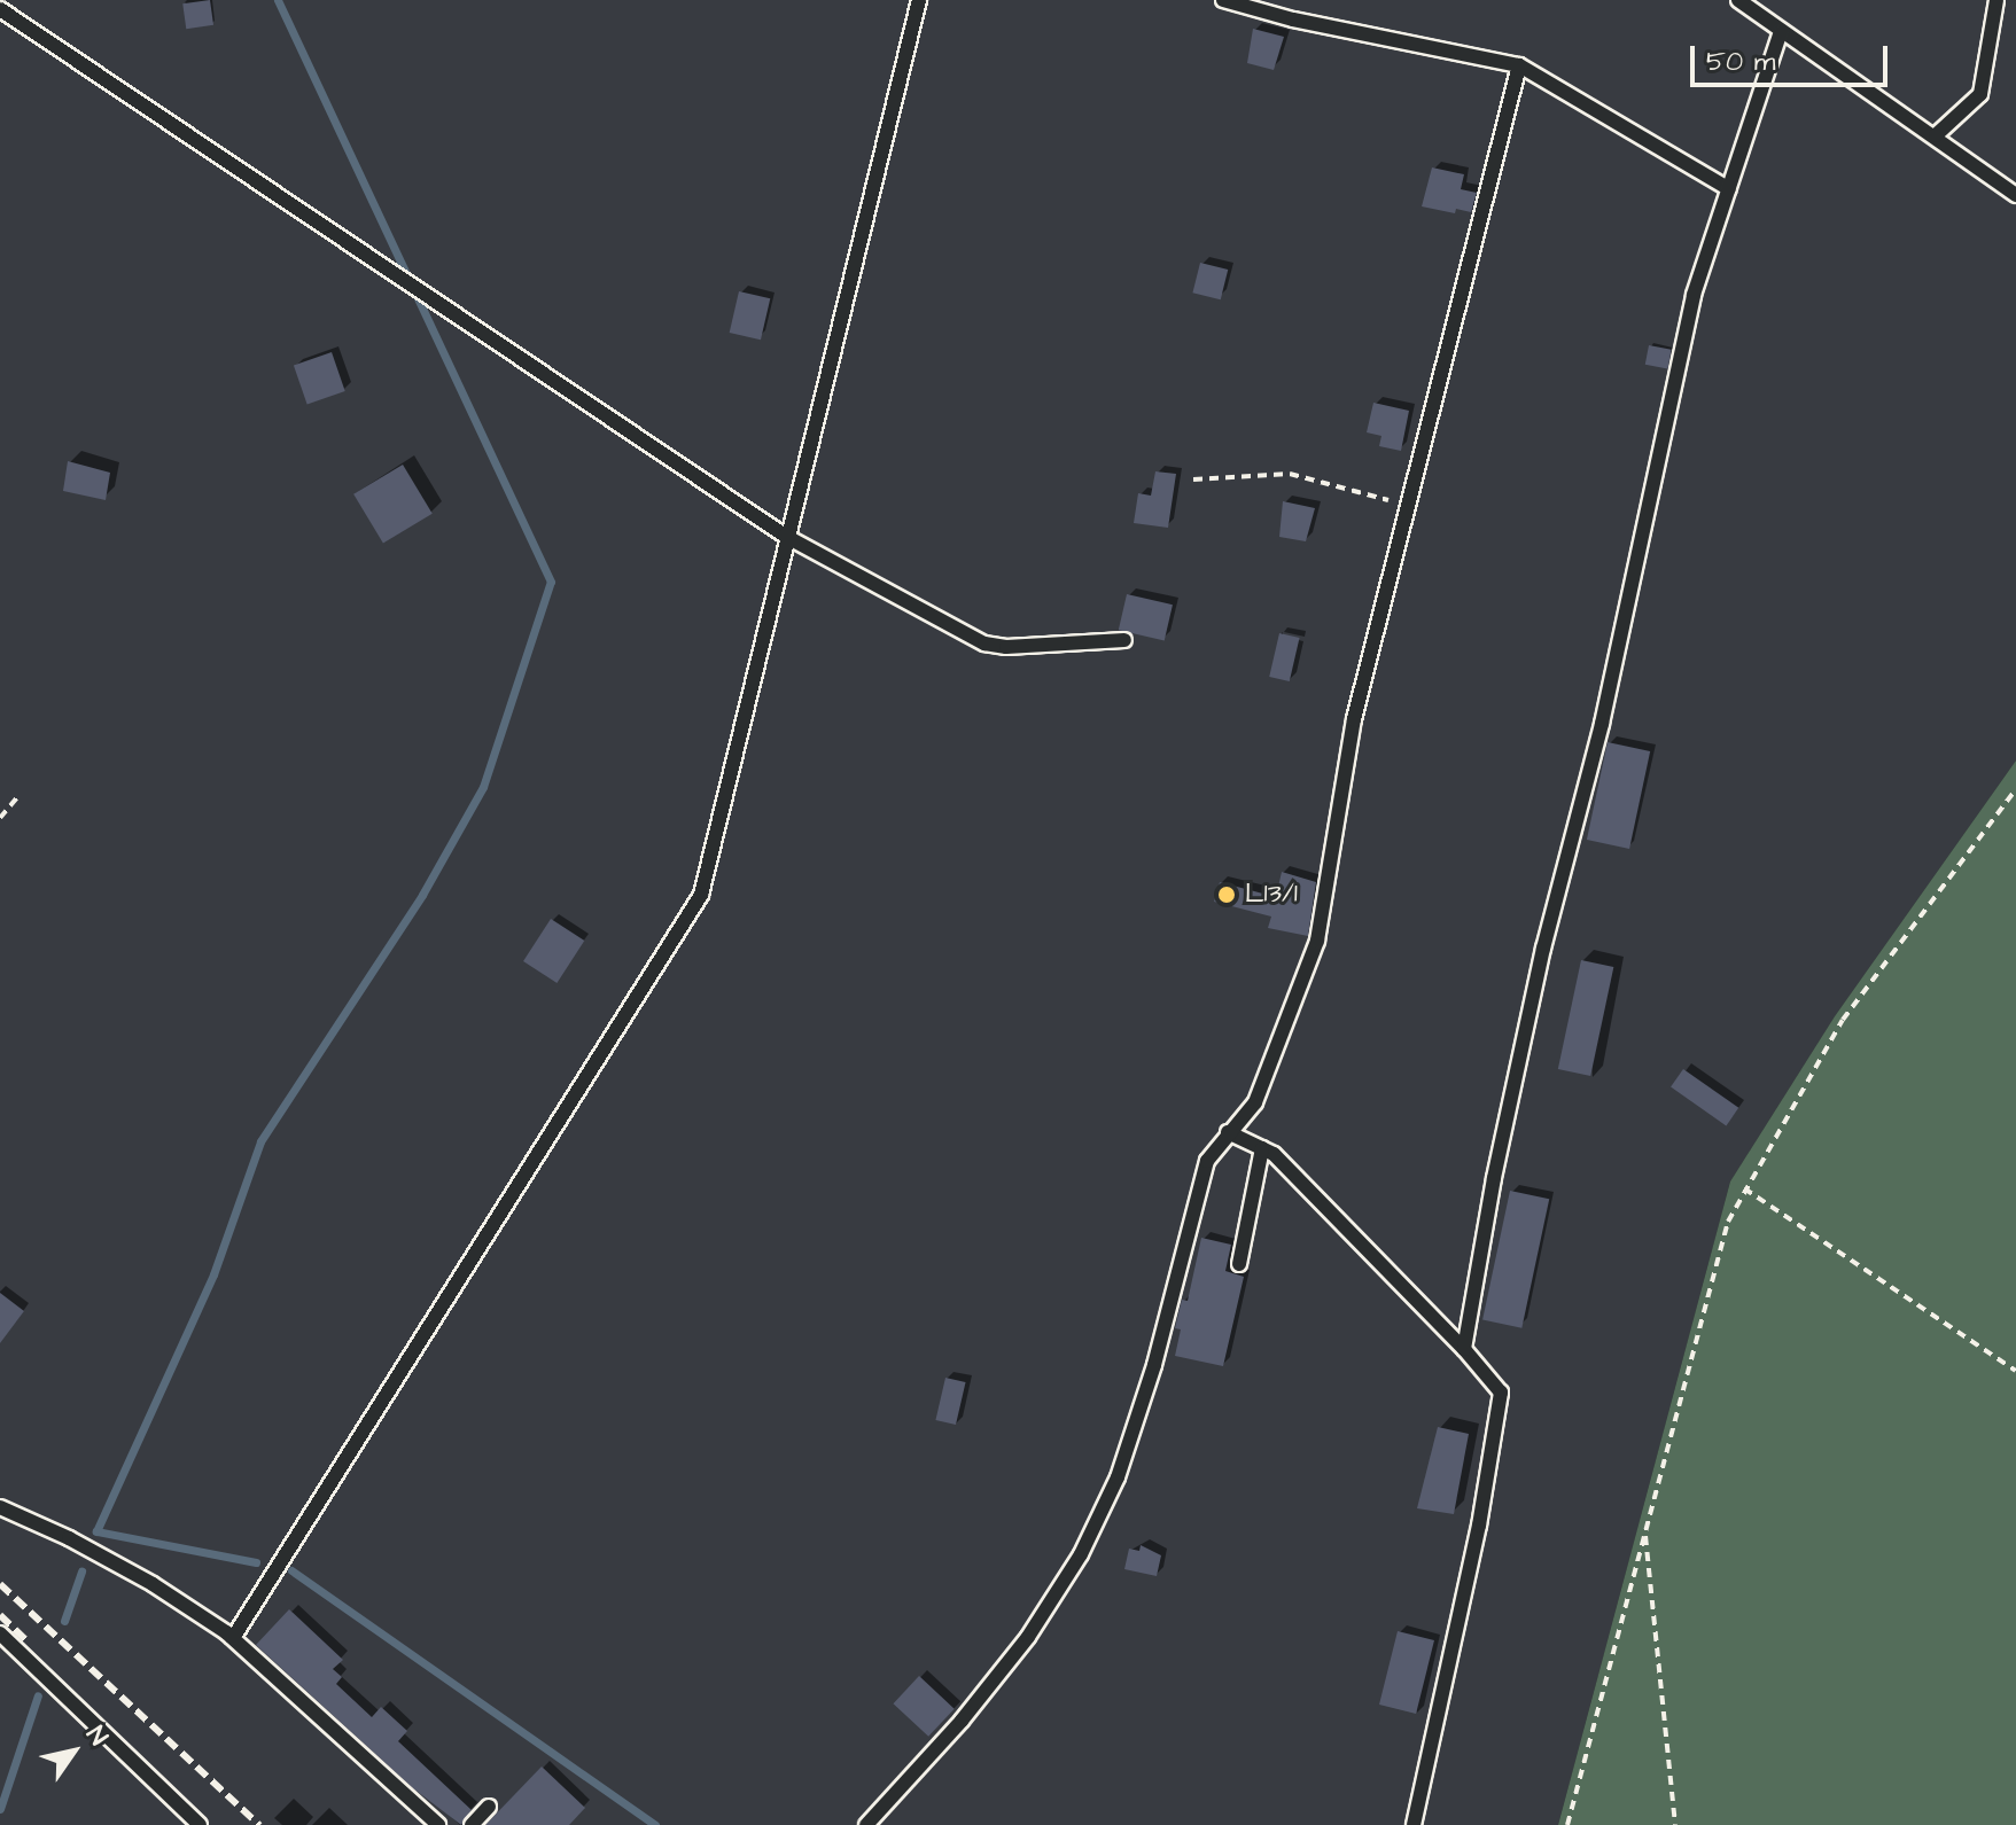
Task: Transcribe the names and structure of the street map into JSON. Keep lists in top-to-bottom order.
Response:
{
  "places": ["L13/1"],
  "scale_bar": "50 m",
  "north": "top right"
}
